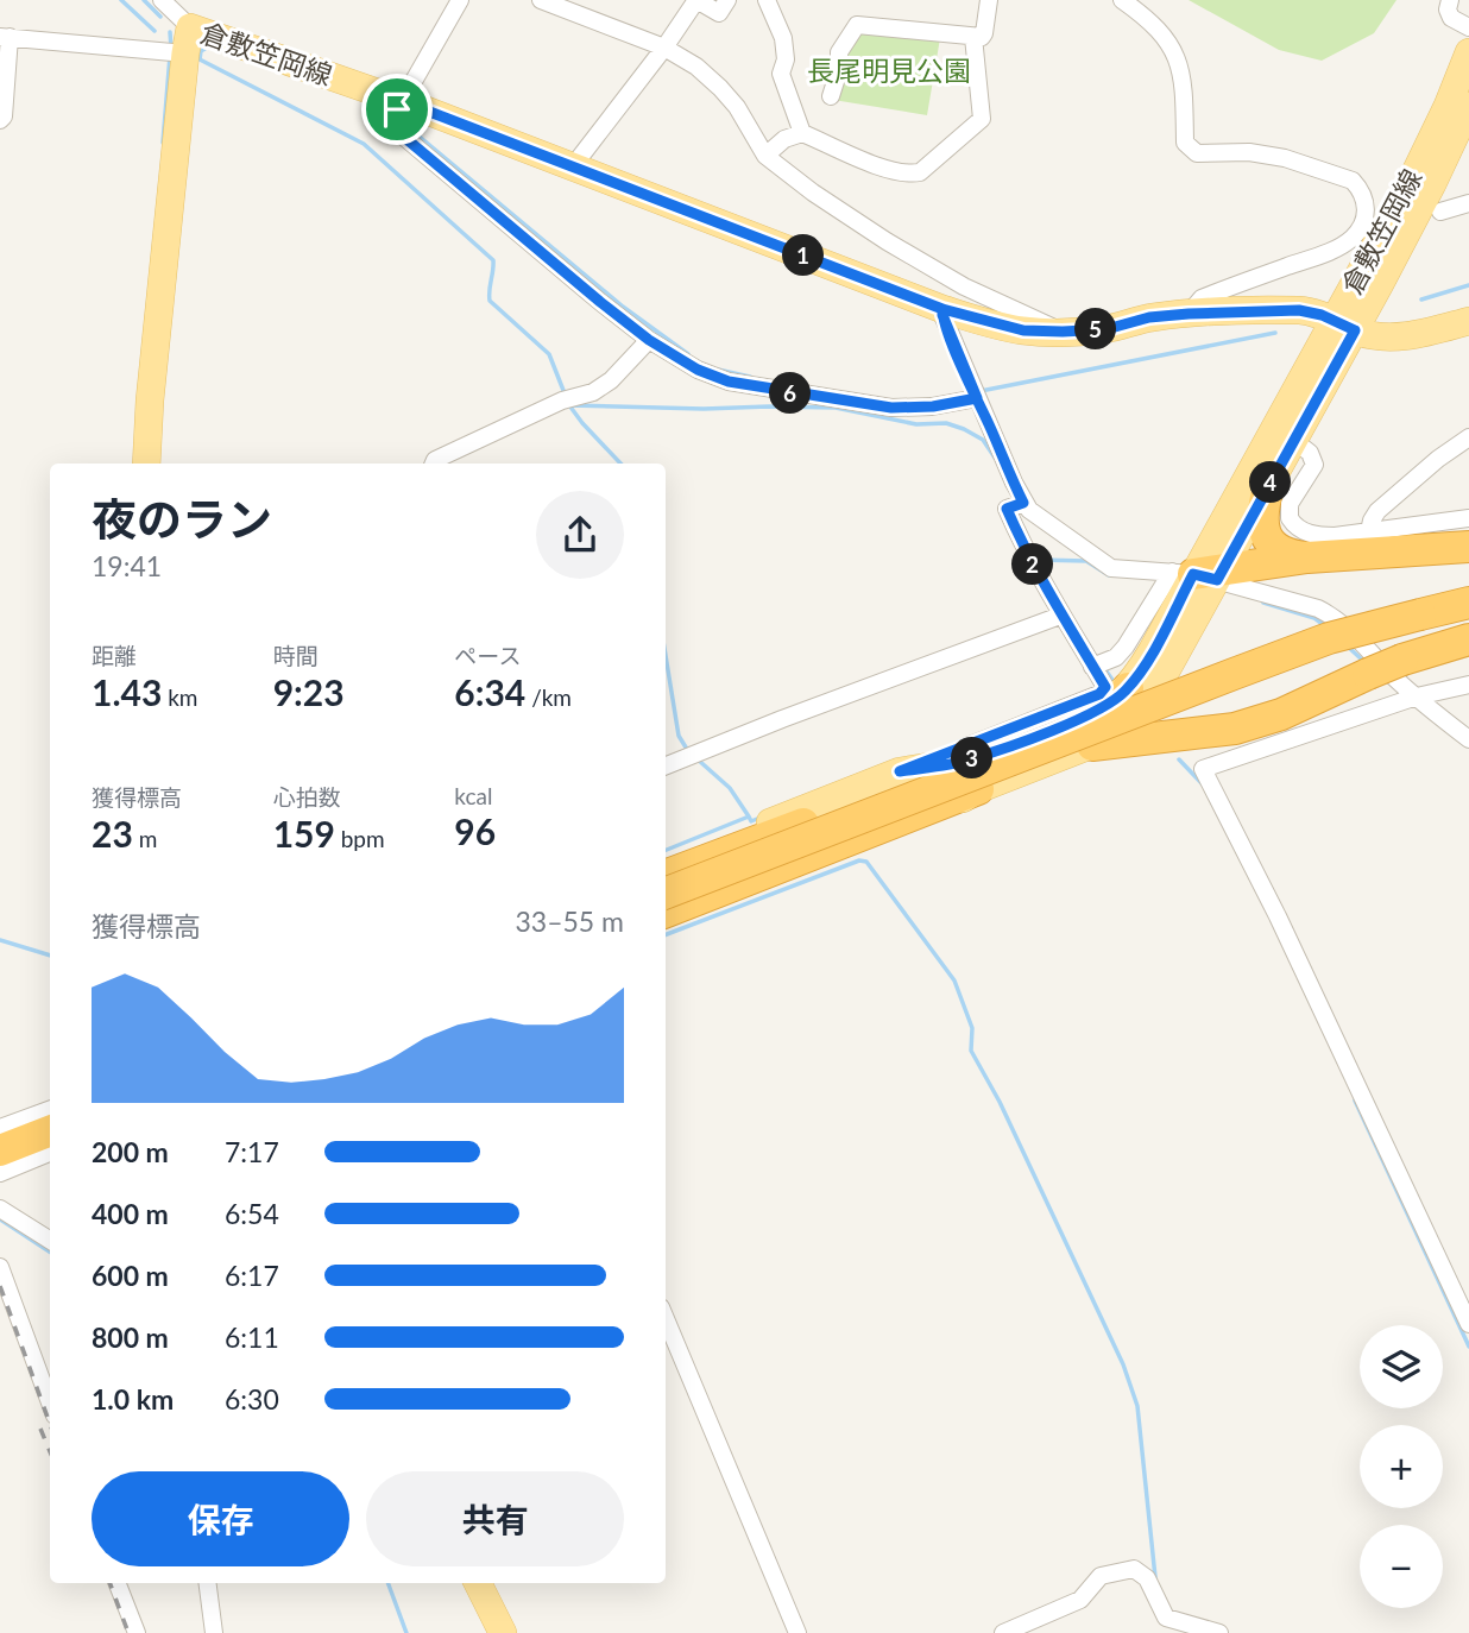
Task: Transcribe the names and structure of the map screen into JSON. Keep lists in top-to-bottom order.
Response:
{
  "streets": {
    "main road": ["倉敷笠岡線"]
  },
  "parks": ["長尾明見公園"],
  "page": {
    "pins": [
      "1",
      "5",
      "6",
      "4",
      "2",
      "3"
    ],
    "heading": ["夜のラン", "19:41"],
    "stats": [
      ["距離", "1.43 km"],
      ["時間", "9:23"],
      ["ペース", "6:34 /km"],
      ["獲得標高", "23 m"],
      ["心拍数", "159 bpm"],
      ["kcal", "96"]
    ],
    "chart": ["獲得標高", "33–55 m"],
    "list": [
      {
        "name": "200 m",
        "note": "7:17"
      },
      {
        "name": "400 m",
        "note": "6:54"
      },
      {
        "name": "600 m",
        "note": "6:17"
      },
      {
        "name": "800 m",
        "note": "6:11"
      },
      {
        "name": "1.0 km",
        "note": "6:30"
      }
    ],
    "map_buttons": ["+", "−"],
    "buttons": ["保存", "共有"]
  }
}
